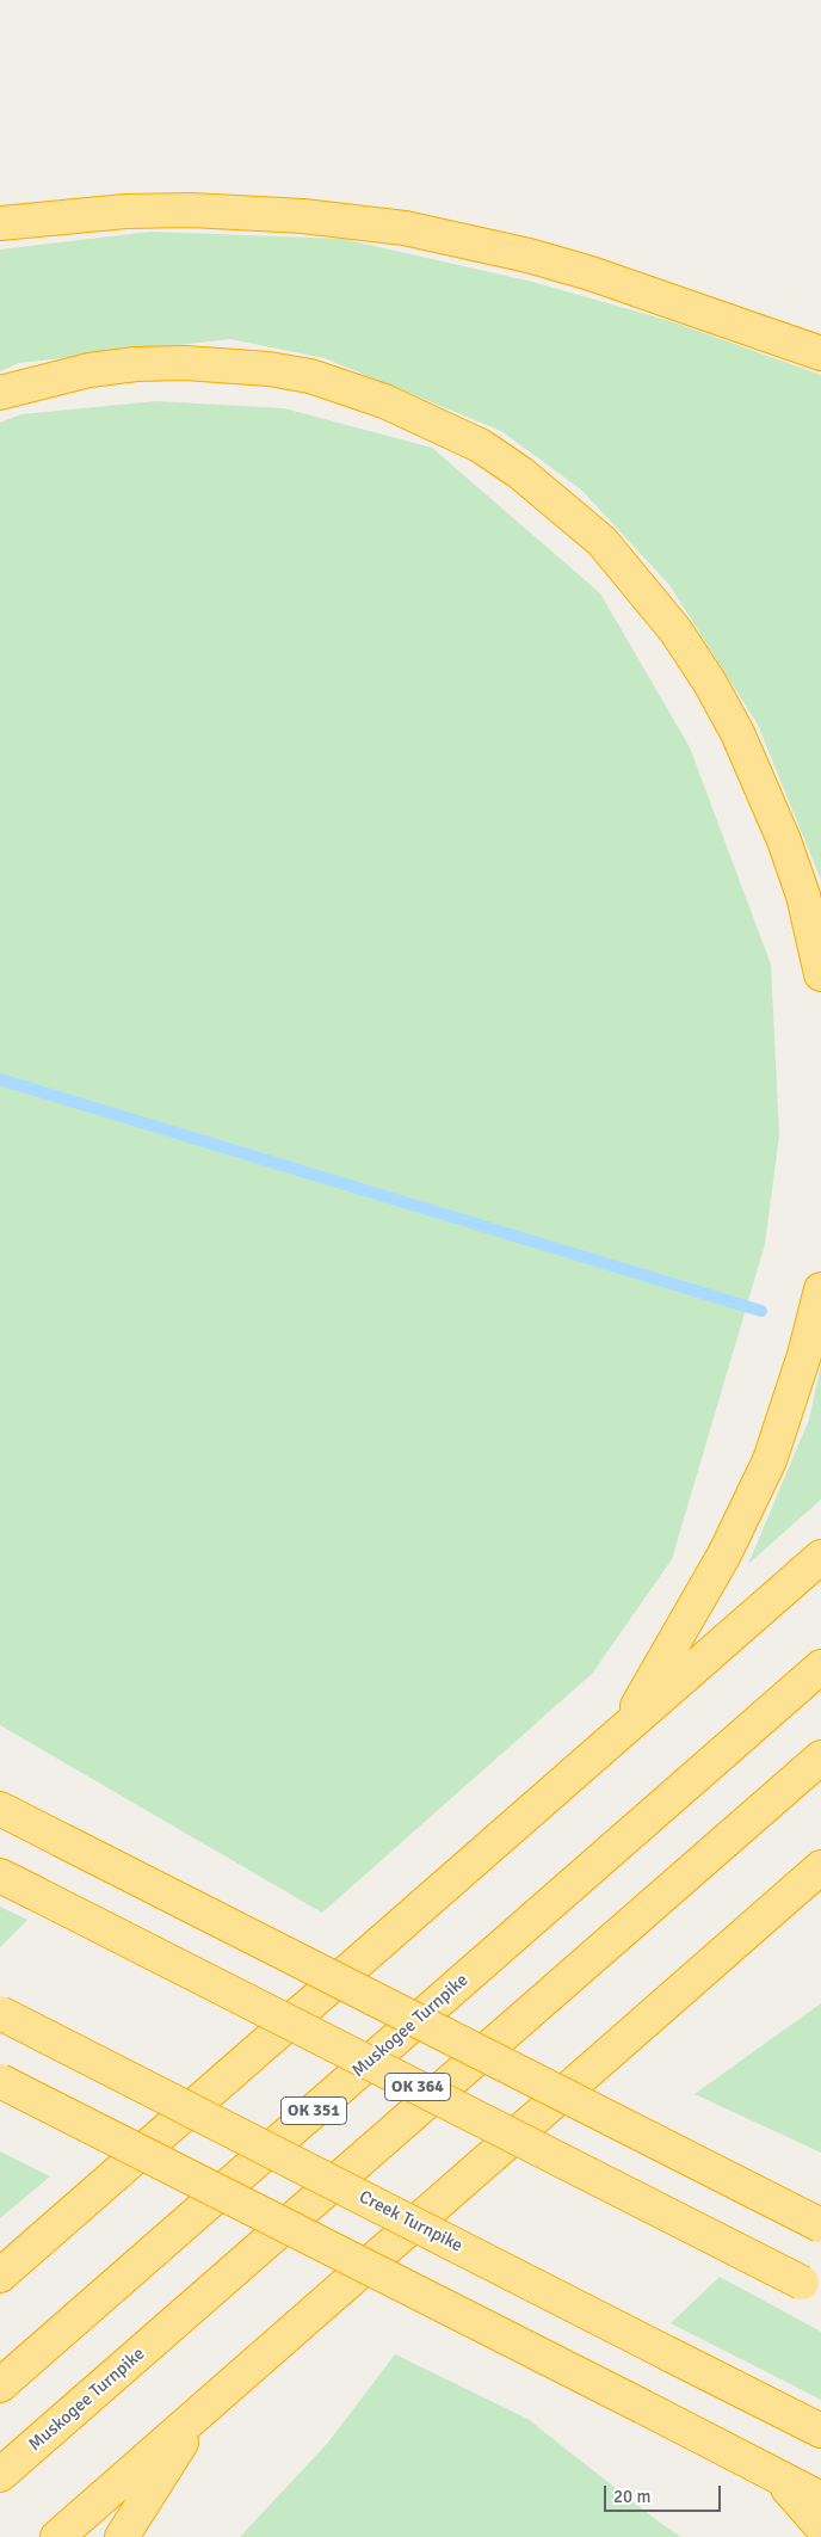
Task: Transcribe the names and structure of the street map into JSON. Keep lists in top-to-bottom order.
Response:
{
  "streets": {
    "highway": [
      "Muskogee Turnpike",
      "OK 364",
      "OK 351",
      "Creek Turnpike"
    ]
  },
  "scale_bar": "20 m"
}
